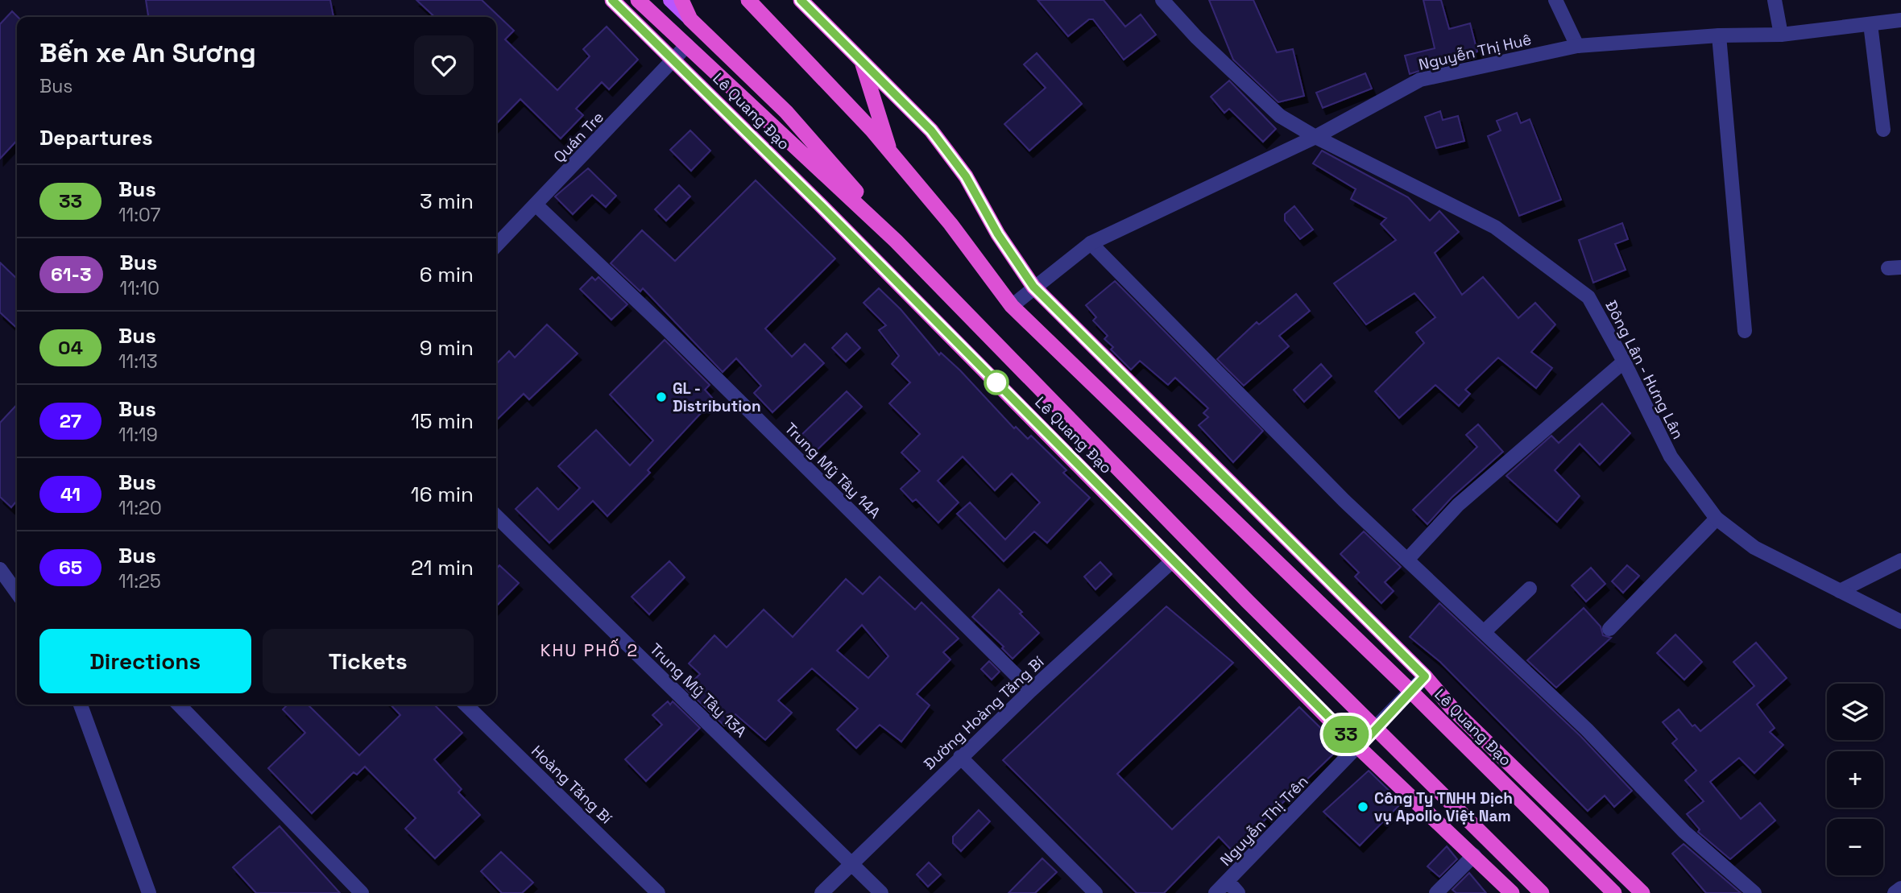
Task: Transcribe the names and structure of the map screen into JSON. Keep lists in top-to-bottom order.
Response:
{
  "streets": {
    "highway": ["Lê Quang Đạo"],
    "street": [
      "Nguyễn Thị Huê",
      "Quán Tre",
      "Đông Lân - Hưng Lân",
      "Trung Mỹ Tây 14A",
      "Trung Mỹ Tây 13A",
      "Đường Hoàng Tăng Bí",
      "Hoàng Tăng Bí",
      "Nguyễn Thị Trên"
    ]
  },
  "crossings": [
    ["Nguyễn Thị Huê", "Lê Quang Đạo"],
    ["Nguyễn Thị Huê", "Đông Lân - Hưng Lân"],
    ["Lê Quang Đạo", "Quán Tre"],
    ["Lê Quang Đạo", "Đường Hoàng Tăng Bí"],
    ["Lê Quang Đạo", "Nguyễn Thị Trên"],
    ["Quán Tre", "Trung Mỹ Tây 14A"],
    ["Trung Mỹ Tây 14A", "Đường Hoàng Tăng Bí"],
    ["Trung Mỹ Tây 13A", "Đường Hoàng Tăng Bí"]
  ],
  "districts": ["KHU PHỐ 2"],
  "places": ["GL - Distribution", "Công Ty TNHH Dịch vụ Apollo Việt Nam"],
  "lines": ["bus line 33"],
  "page": {
    "on_map": "33",
    "heading": [
      ["Bến xe An Sương", "Bus"],
      "Departures"
    ],
    "list": [
      {
        "mark": "33",
        "name": "Bus",
        "note": "11:07",
        "value": "3 min"
      },
      {
        "mark": "61-3",
        "name": "Bus",
        "note": "11:10",
        "value": "6 min"
      },
      {
        "mark": "04",
        "name": "Bus",
        "note": "11:13",
        "value": "9 min"
      },
      {
        "mark": "27",
        "name": "Bus",
        "note": "11:19",
        "value": "15 min"
      },
      {
        "mark": "41",
        "name": "Bus",
        "note": "11:20",
        "value": "16 min"
      },
      {
        "mark": "65",
        "name": "Bus",
        "note": "11:25",
        "value": "21 min"
      }
    ],
    "buttons": ["Directions", "Tickets"],
    "map_buttons": ["+", "−"]
  }
}
